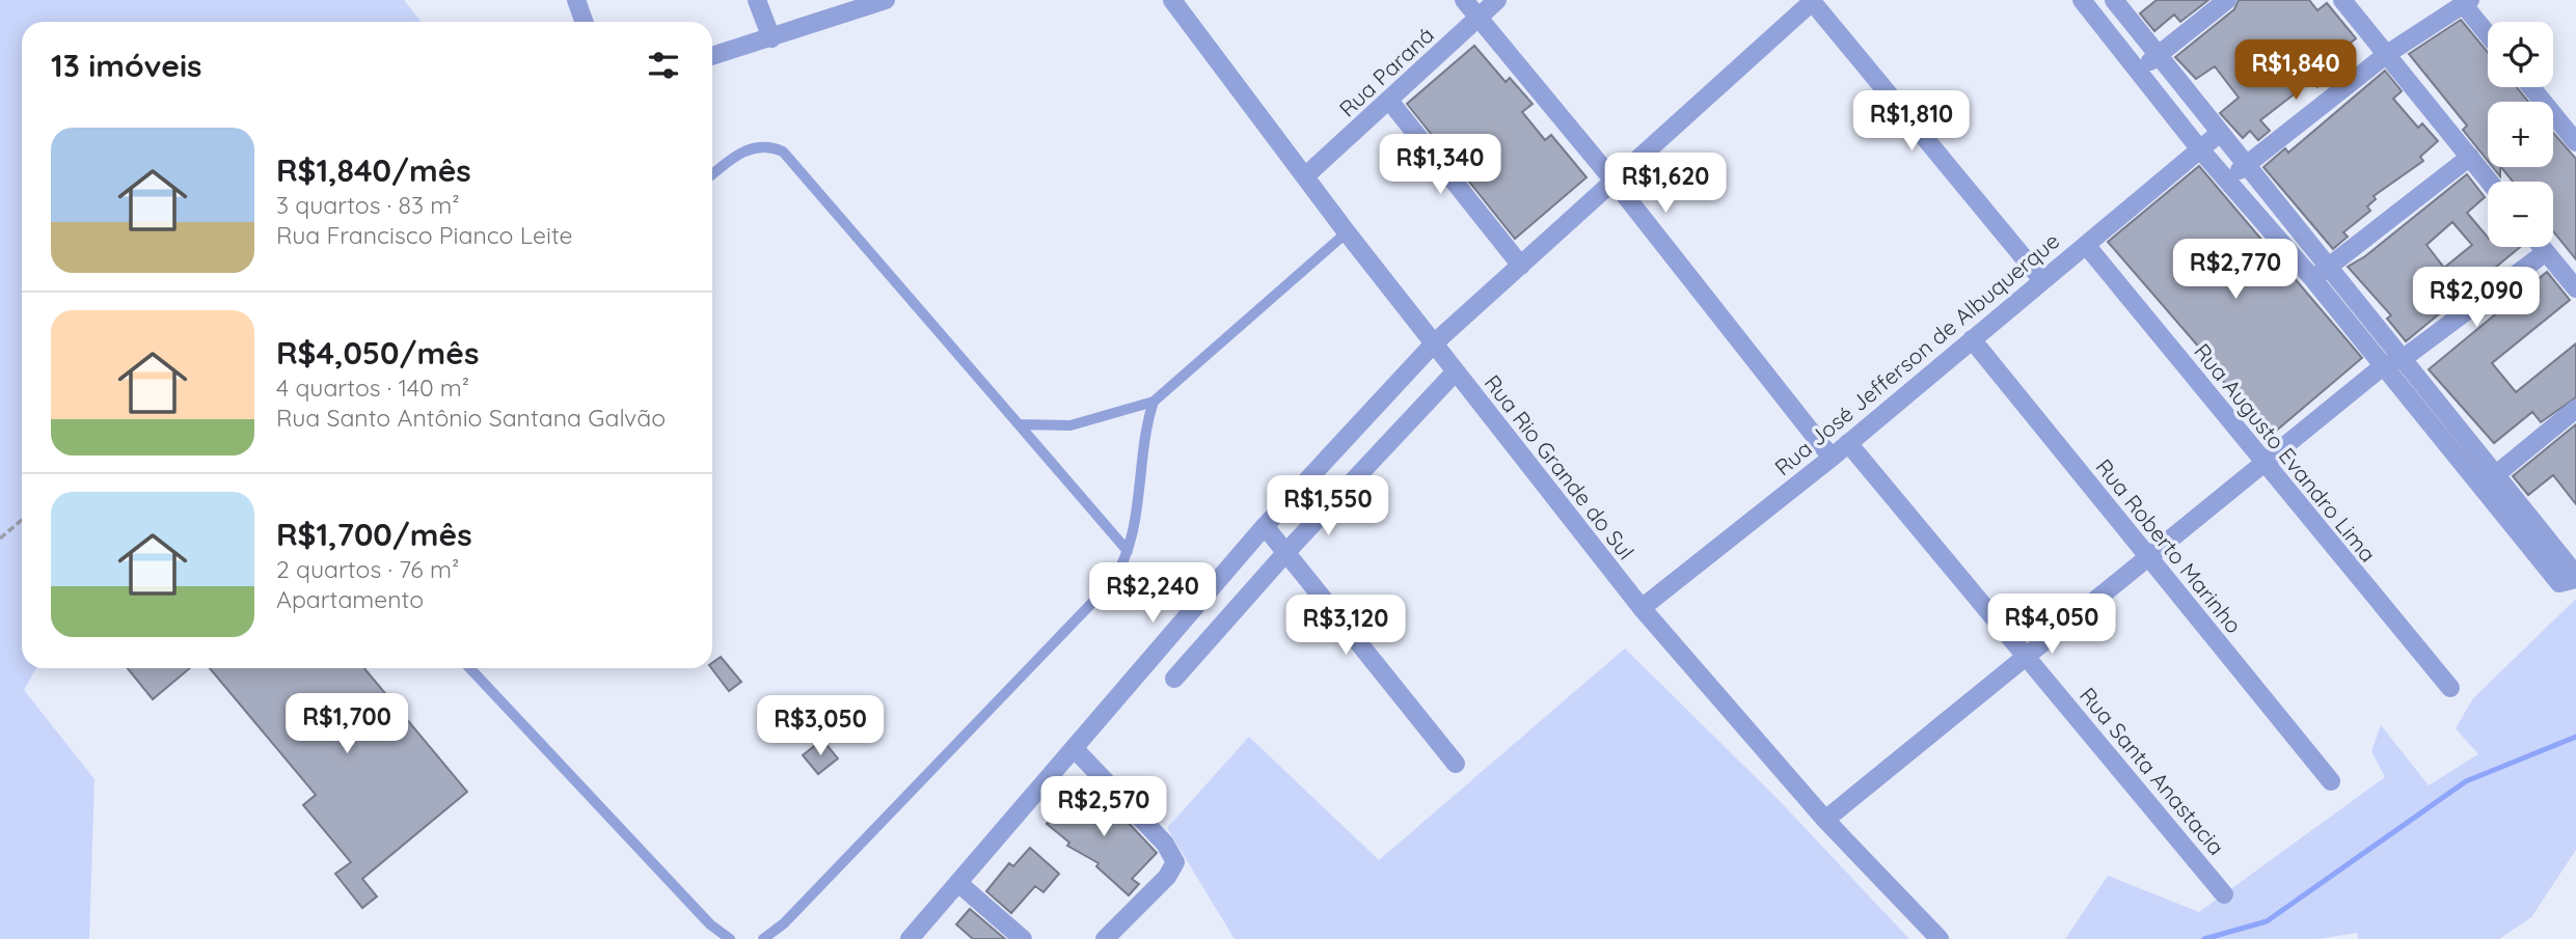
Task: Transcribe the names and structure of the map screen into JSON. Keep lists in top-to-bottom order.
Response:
{
  "streets": {
    "street": [
      "Rua Paraná",
      "Rua José Jefferson de Albuquerque",
      "Rua Augusto Evandro Lima",
      "Rua Rio Grande do Sul",
      "Rua Roberto Marinho",
      "Rua Santa Anastacia"
    ]
  },
  "crossings": [
    ["Rua Paraná", "Rua Rio Grande do Sul"],
    ["Rua José Jefferson de Albuquerque", "Rua Augusto Evandro Lima"],
    ["Rua José Jefferson de Albuquerque", "Rua Rio Grande do Sul"],
    ["Rua José Jefferson de Albuquerque", "Rua Roberto Marinho"],
    ["Rua José Jefferson de Albuquerque", "Rua Santa Anastacia"]
  ],
  "page": {
    "map_buttons": ["+", "−"],
    "heading": "13 imóveis",
    "price": [
      "R$1,840",
      "R$1,810",
      "R$1,340",
      "R$1,620",
      "R$2,770",
      "R$2,090",
      "R$1,550",
      "R$2,240",
      "R$4,050",
      "R$3,120",
      "R$1,700",
      "R$3,050",
      "R$2,570"
    ],
    "list": [
      {
        "name": "R$1,840/mês",
        "note": "3 quartos · 83 m² · Rua Francisco Pianco Leite"
      },
      {
        "name": "R$4,050/mês",
        "note": "4 quartos · 140 m² · Rua Santo Antônio Santana Galvão"
      },
      {
        "name": "R$1,700/mês",
        "note": "2 quartos · 76 m² · Apartamento"
      }
    ]
  }
}
